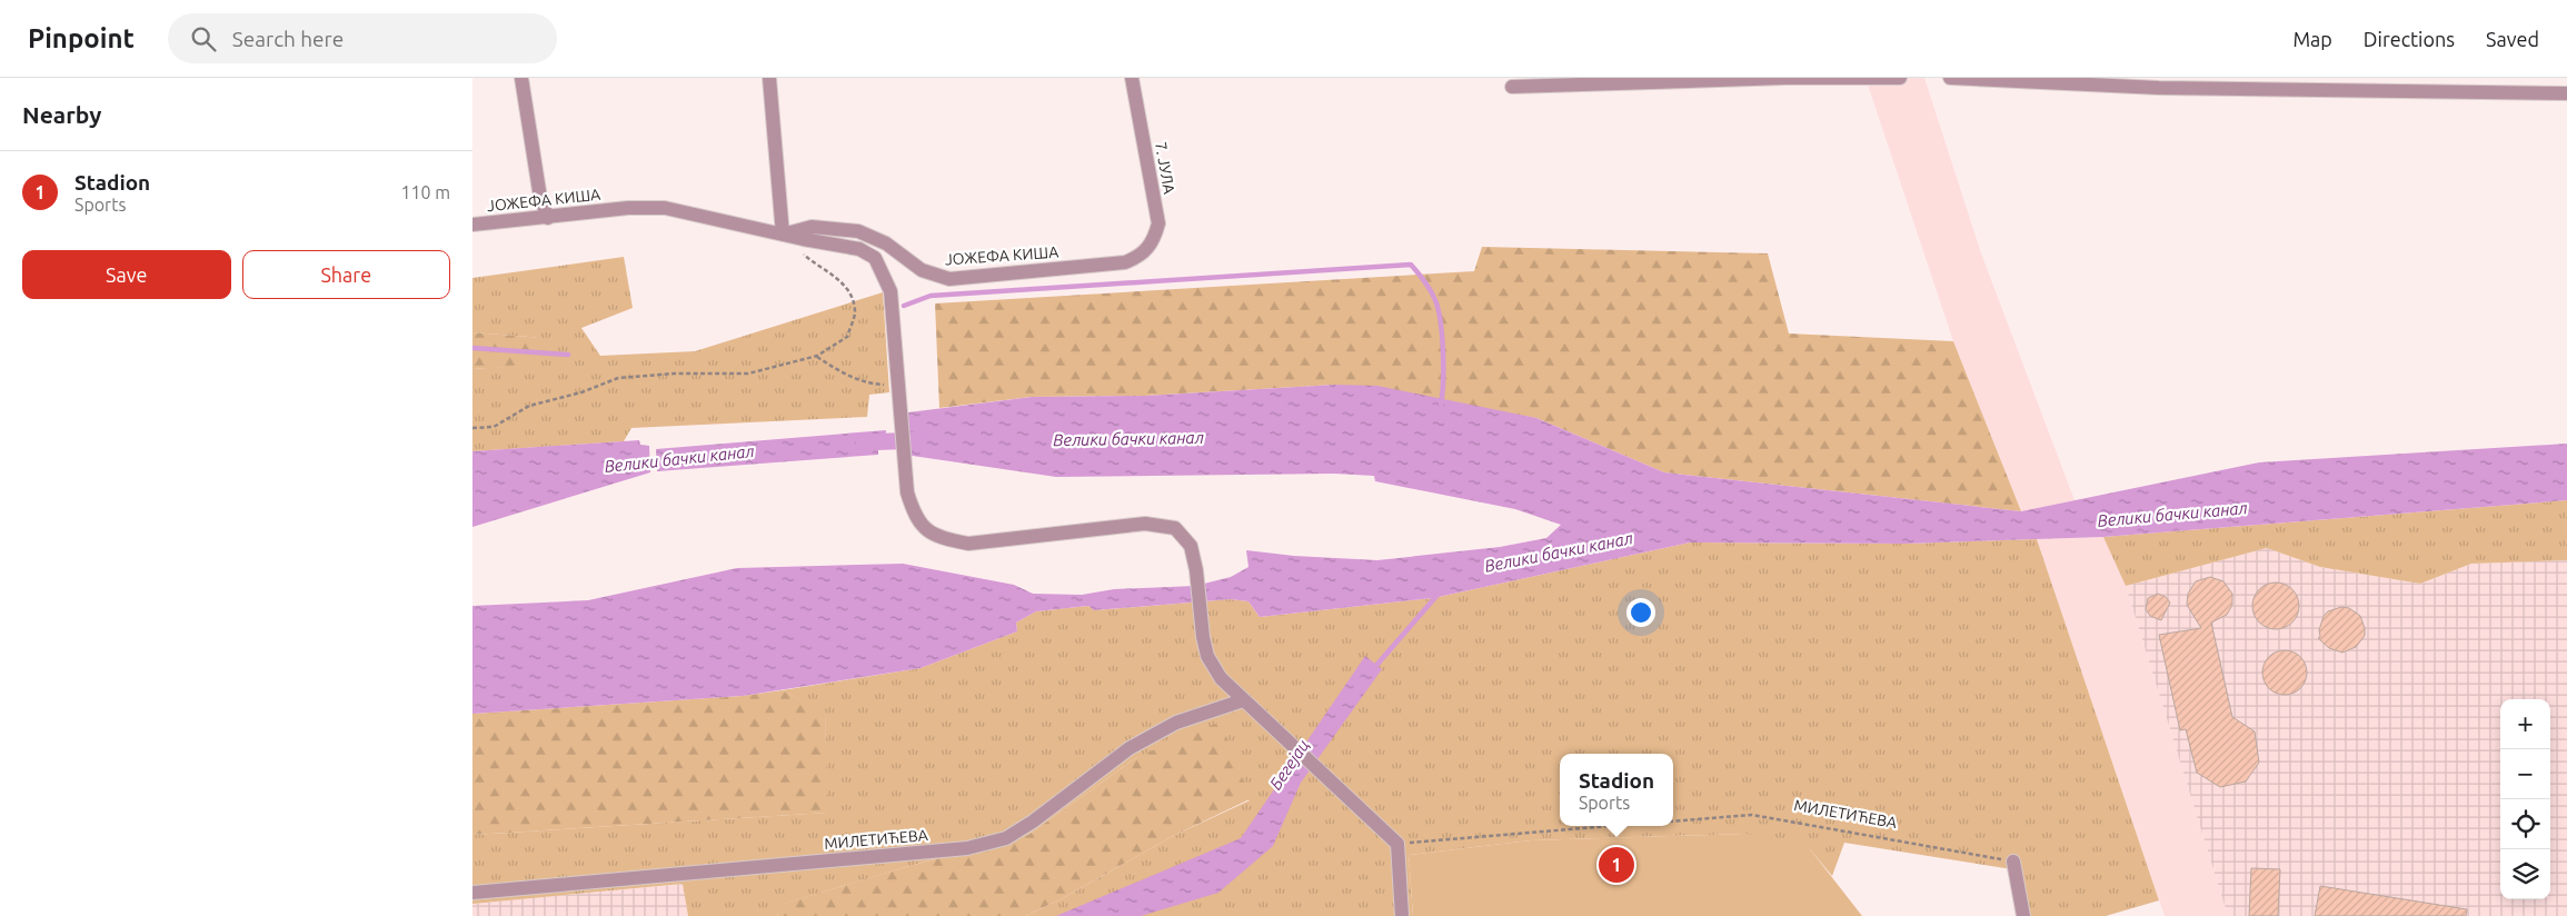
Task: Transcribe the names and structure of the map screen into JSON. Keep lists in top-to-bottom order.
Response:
{
  "streets": {
    "street": ["7. ЈУЛА", "ЈОЖЕФА КИША", "МИЛЕТИЋЕВА"]
  },
  "crossings": [
    ["7. ЈУЛА", "ЈОЖЕФА КИША"],
    ["ЈОЖЕФА КИША", "МИЛЕТИЋЕВА"]
  ],
  "water": ["Велики бачки канал", "Бегејац"],
  "page": {
    "header": "Pinpoint",
    "search": "Search here",
    "nav": ["Map", "Directions", "Saved"],
    "heading": "Nearby",
    "list": [
      {
        "mark": "1",
        "name": "Stadion",
        "note": "Sports",
        "value": "110 m"
      }
    ],
    "buttons": ["Save", "Share"],
    "map_buttons": ["+", "−"],
    "popup": ["Stadion", "Sports"],
    "pins": "1"
  }
}
